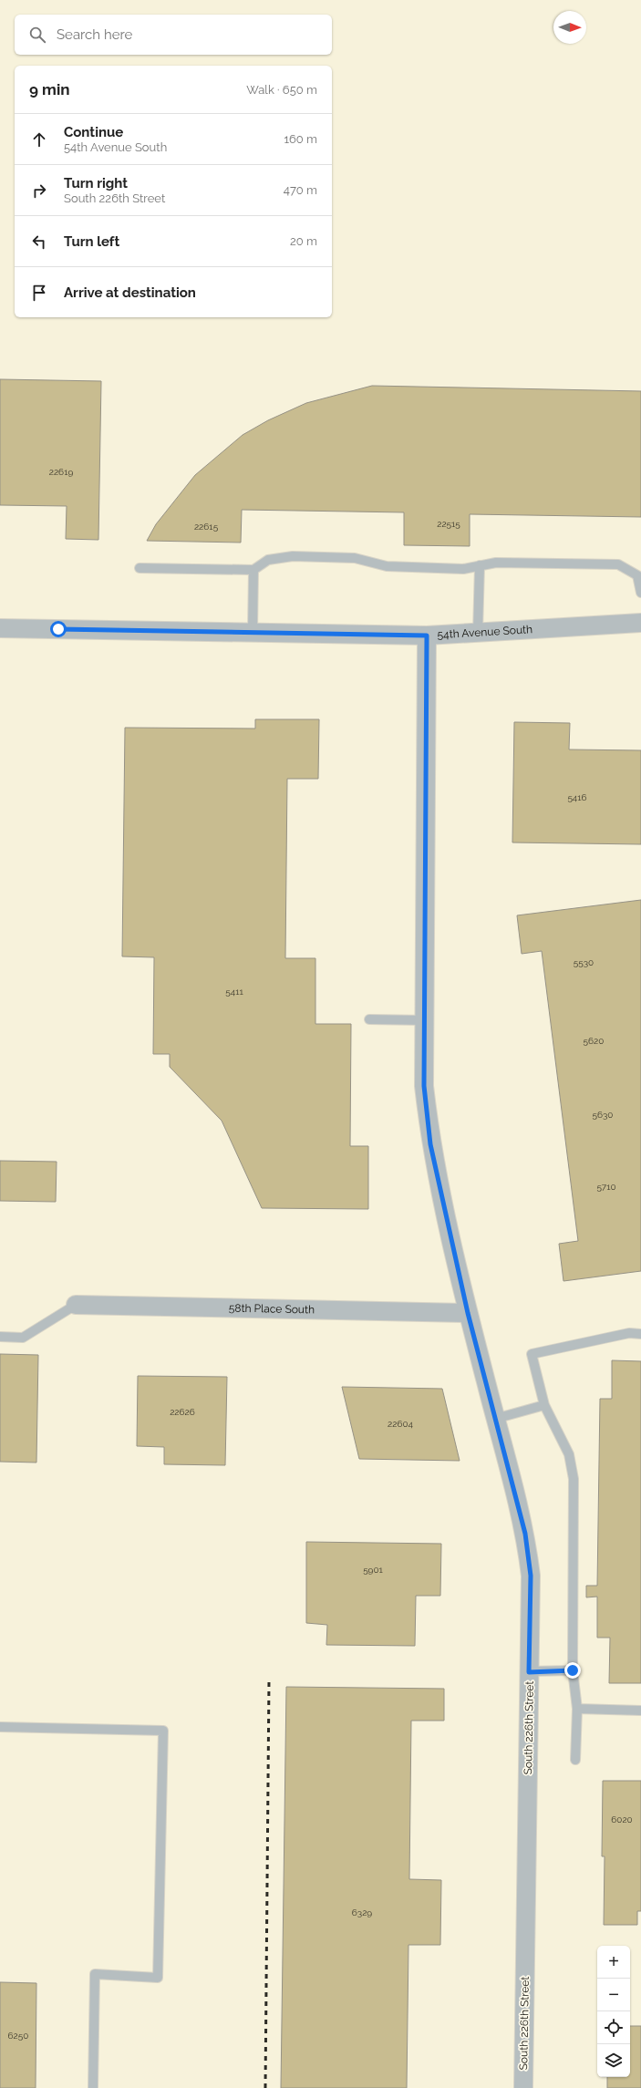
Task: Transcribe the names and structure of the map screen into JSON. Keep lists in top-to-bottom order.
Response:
{
  "streets": {
    "street": ["54th Avenue South", "58th Place South", "South 226th Street"]
  },
  "crossings": [
    ["54th Avenue South", "South 226th Street"],
    ["58th Place South", "South 226th Street"]
  ],
  "house_numbers": [
    "22619",
    "22515",
    "22615",
    "5416",
    "5530",
    "5411",
    "5620",
    "5630",
    "5710",
    "22626",
    "22604",
    "5901",
    "6020",
    "6329",
    "6250"
  ],
  "north": "right",
  "page": {
    "search": "Search here",
    "heading": ["9 min", "Walk · 650 m"],
    "list": [
      ["Continue", "54th Avenue South", "160 m"],
      ["Turn right", "South 226th Street", "470 m"],
      ["Turn left", "20 m"],
      "Arrive at destination"
    ],
    "map_buttons": ["+", "−"]
  }
}
